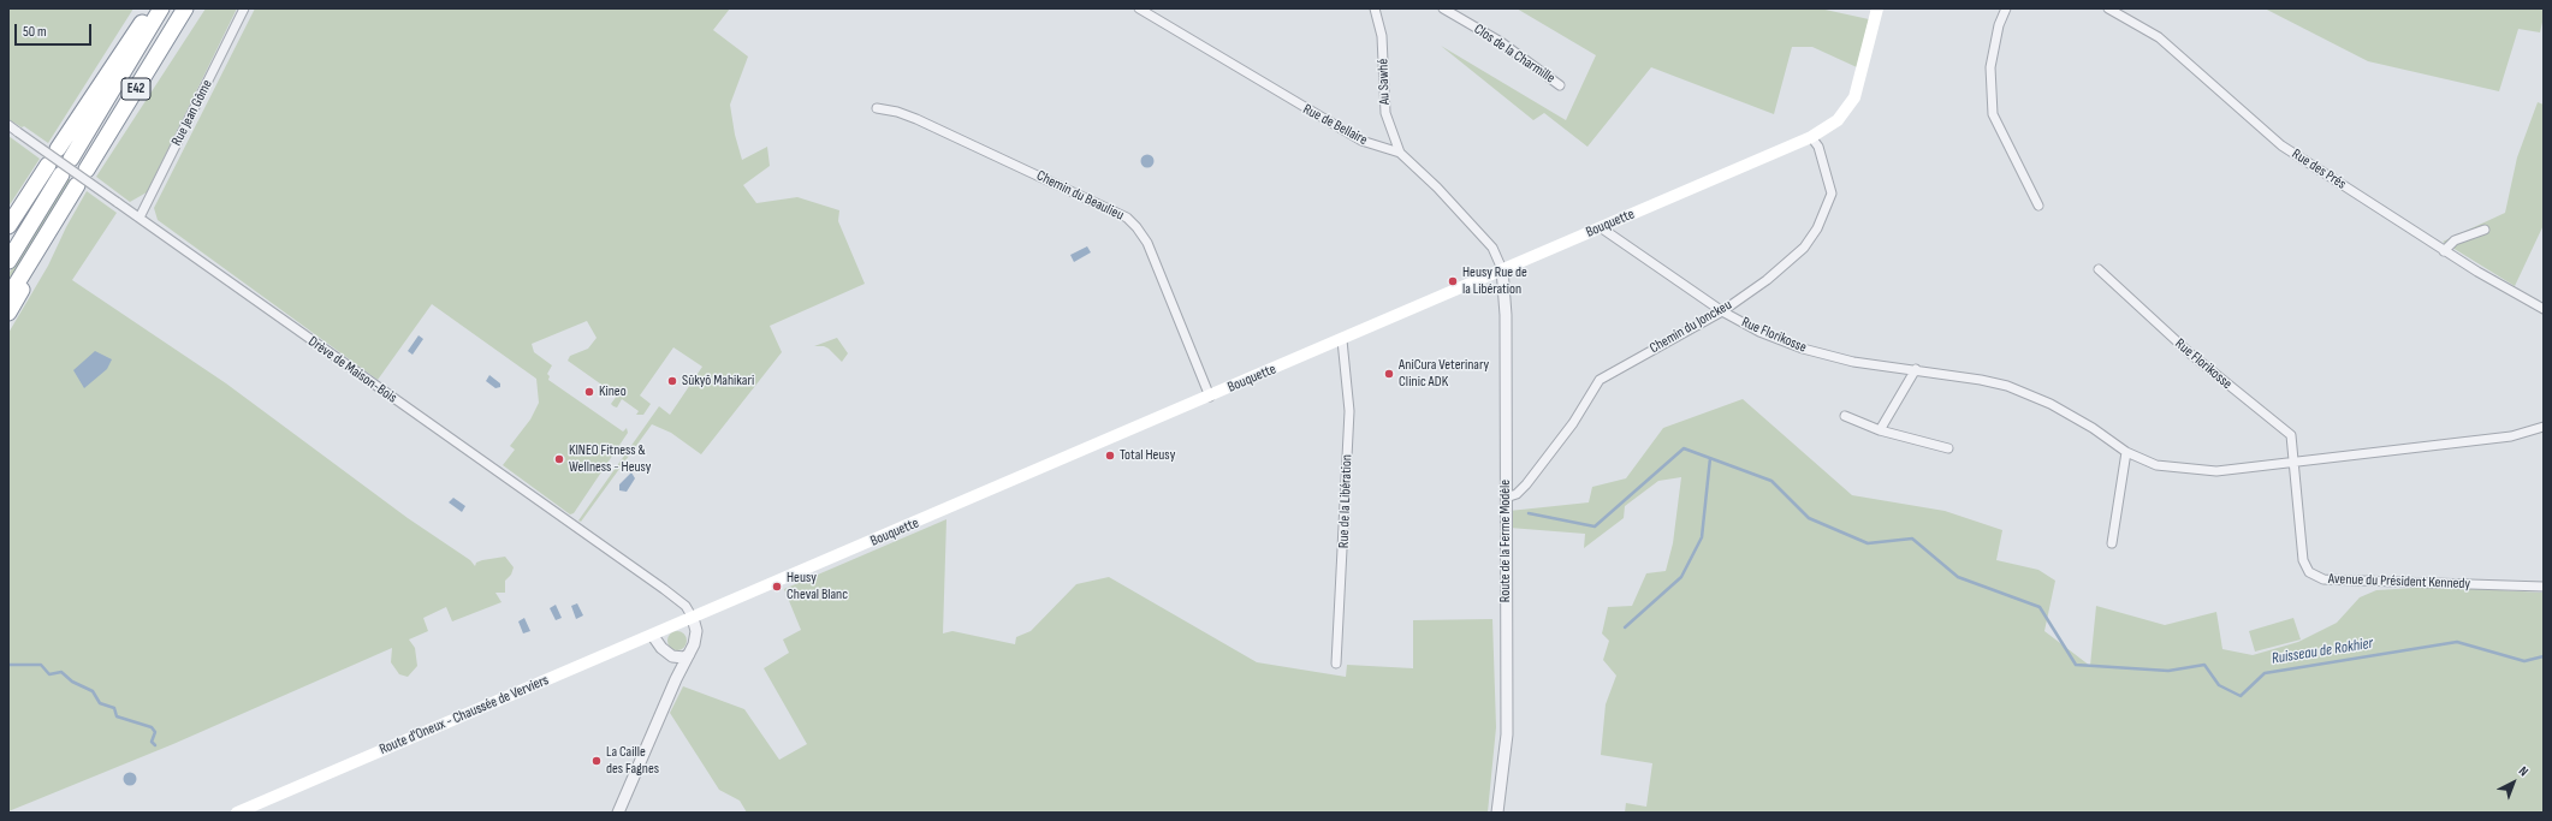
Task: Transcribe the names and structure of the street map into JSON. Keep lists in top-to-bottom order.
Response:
{
  "streets": {
    "highway": ["E42"],
    "main road": ["Bouquette", "Route d'Oneux - Chaussée de Verviers"],
    "street": [
      "Clos de la Charmille",
      "Au Sawhé",
      "Rue Jean Gôme",
      "Rue de Bellaire",
      "Rue des Prés",
      "Chemin du Beaulieu",
      "Chemin du Jonckeu",
      "Rue Florikosse",
      "Drève de Maison-Bois",
      "Rue de la Libération",
      "Route de la Ferme Modèle",
      "Avenue du Président Kennedy"
    ]
  },
  "crossings": [
    ["Au Sawhé", "Rue de Bellaire"],
    ["Rue Jean Gôme", "Drève de Maison-Bois"],
    ["Rue de Bellaire", "Bouquette"],
    ["Rue de Bellaire", "Route de la Ferme Modèle"],
    ["Chemin du Beaulieu", "Bouquette"],
    ["Bouquette", "Chemin du Jonckeu"],
    ["Bouquette", "Rue Florikosse"],
    ["Bouquette", "Drève de Maison-Bois"],
    ["Bouquette", "Rue de la Libération"],
    ["Bouquette", "Route de la Ferme Modèle"],
    ["Bouquette", "Route d'Oneux - Chaussée de Verviers"],
    ["Chemin du Jonckeu", "Rue Florikosse"],
    ["Chemin du Jonckeu", "Route de la Ferme Modèle"],
    ["Rue Florikosse", "Avenue du Président Kennedy"],
    ["Drève de Maison-Bois", "Route d'Oneux - Chaussée de Verviers"]
  ],
  "water": ["Ruisseau de Rokhier"],
  "places": [
    "Heusy Rue de la Libération",
    "AniCura Veterinary Clinic ADK",
    "Sūkyō Mahikari",
    "Kineo",
    "Total Heusy",
    "KINEO Fitness & Wellness - Heusy",
    "Heusy Cheval Blanc",
    "La Caille des Fagnes"
  ],
  "scale_bar": "50 m",
  "north": "top right"
}
